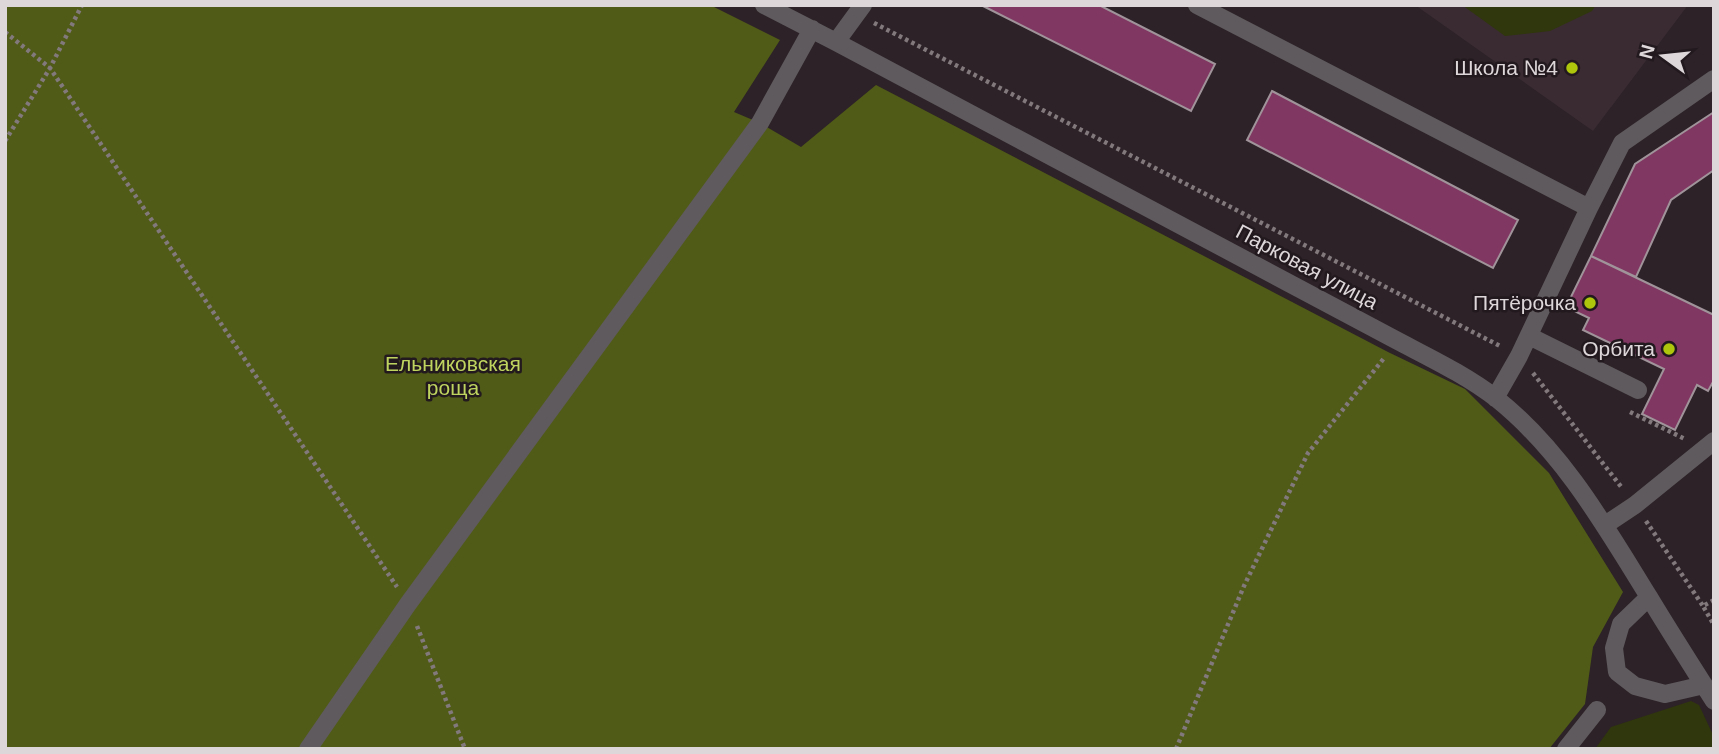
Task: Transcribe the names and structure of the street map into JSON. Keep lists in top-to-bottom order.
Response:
{
  "streets": {
    "street": ["Парковая улица"]
  },
  "parks": ["Ельниковская роща"],
  "places": ["Школа №4", "Пятёрочка", "Орбита"],
  "north": "left"
}
